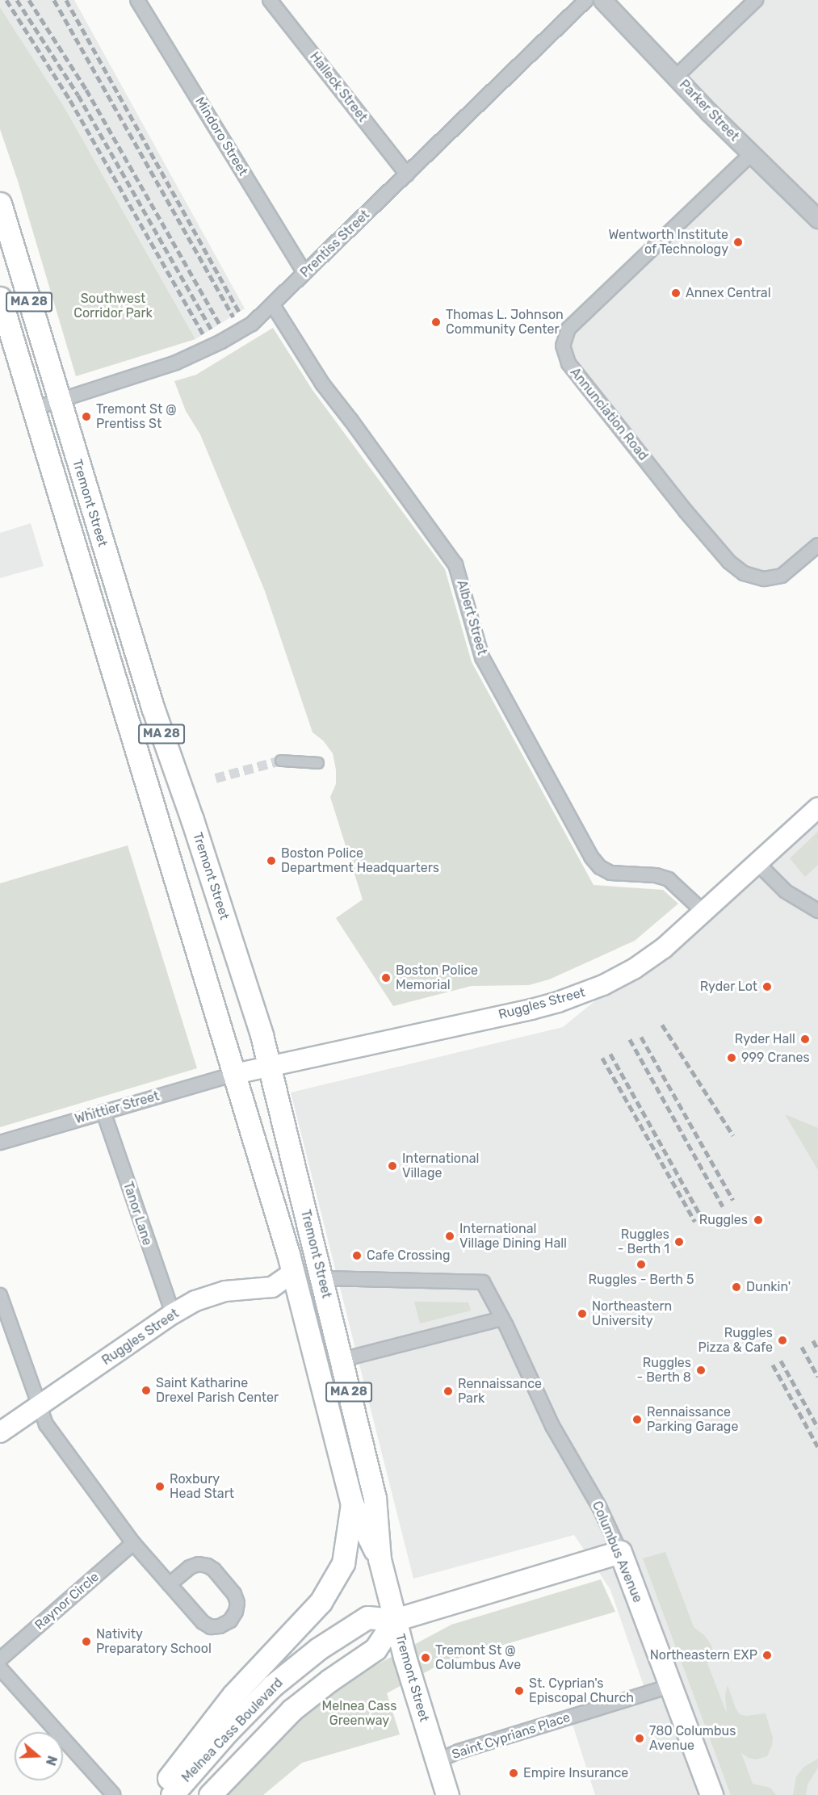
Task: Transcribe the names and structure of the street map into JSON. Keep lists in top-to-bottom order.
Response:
{
  "streets": {
    "main road": [
      "MA 28",
      "Tremont Street",
      "Ruggles Street",
      "Columbus Avenue",
      "Melnea Cass Boulevard"
    ],
    "street": [
      "Halleck Street",
      "Parker Street",
      "Mindoro Street",
      "Prentiss Street",
      "Annunciation Road",
      "Albert Street",
      "Whittier Street",
      "Tanor Lane",
      "Raynor Circle",
      "Saint Cyprians Place"
    ]
  },
  "crossings": [
    ["Halleck Street", "Prentiss Street"],
    ["Parker Street", "Annunciation Road"],
    ["Mindoro Street", "Prentiss Street"],
    ["Prentiss Street", "Tremont Street"],
    ["Prentiss Street", "Albert Street"],
    ["Tremont Street", "Ruggles Street"],
    ["Tremont Street", "Whittier Street"],
    ["Tremont Street", "Columbus Avenue"],
    ["Tremont Street", "Melnea Cass Boulevard"],
    ["Tremont Street", "Saint Cyprians Place"],
    ["Albert Street", "Ruggles Street"],
    ["Ruggles Street", "Whittier Street"],
    ["Ruggles Street", "Tanor Lane"],
    ["Whittier Street", "Tanor Lane"],
    ["Columbus Avenue", "Melnea Cass Boulevard"],
    ["Columbus Avenue", "Saint Cyprians Place"]
  ],
  "parks": ["Southwest Corridor Park", "Melnea Cass Greenway"],
  "places": [
    "Wentworth Institute of Technology",
    "Annex Central",
    "Thomas L. Johnson Community Center",
    "Tremont St @ Prentiss St",
    "Boston Police Department Headquarters",
    "Boston Police Memorial",
    "Ryder Lot",
    "Ryder Hall",
    "999 Cranes",
    "International Village",
    "Ruggles",
    "International Village Dining Hall",
    "Ruggles - Berth 1",
    "Cafe Crossing",
    "Ruggles - Berth 5",
    "Dunkin'",
    "Northeastern University",
    "Ruggles Pizza & Cafe",
    "Ruggles - Berth 8",
    "Saint Katharine Drexel Parish Center",
    "Rennaissance Park",
    "Rennaissance Parking Garage",
    "Roxbury Head Start",
    "Nativity Preparatory School",
    "Northeastern EXP",
    "Tremont St @ Columbus Ave",
    "St. Cyprian's Episcopal Church",
    "780 Columbus Avenue",
    "Empire Insurance"
  ],
  "north": "right"
}
